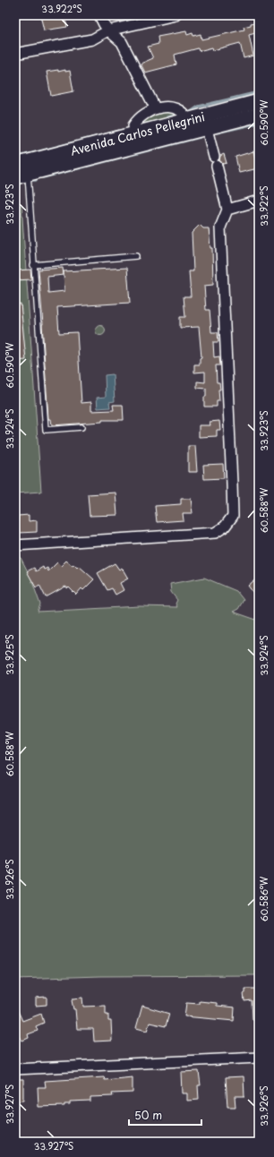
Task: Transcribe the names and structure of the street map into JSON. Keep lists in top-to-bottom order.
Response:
{
  "streets": {
    "main road": ["Avenida Carlos Pellegrini"]
  },
  "scale_bar": "50 m",
  "coordinates": [
    "33.922°S",
    "60.590°W",
    "33.923°S",
    "33.924°S",
    "60.588°W",
    "33.925°S",
    "33.926°S",
    "60.586°W",
    "33.927°S"
  ]
}
